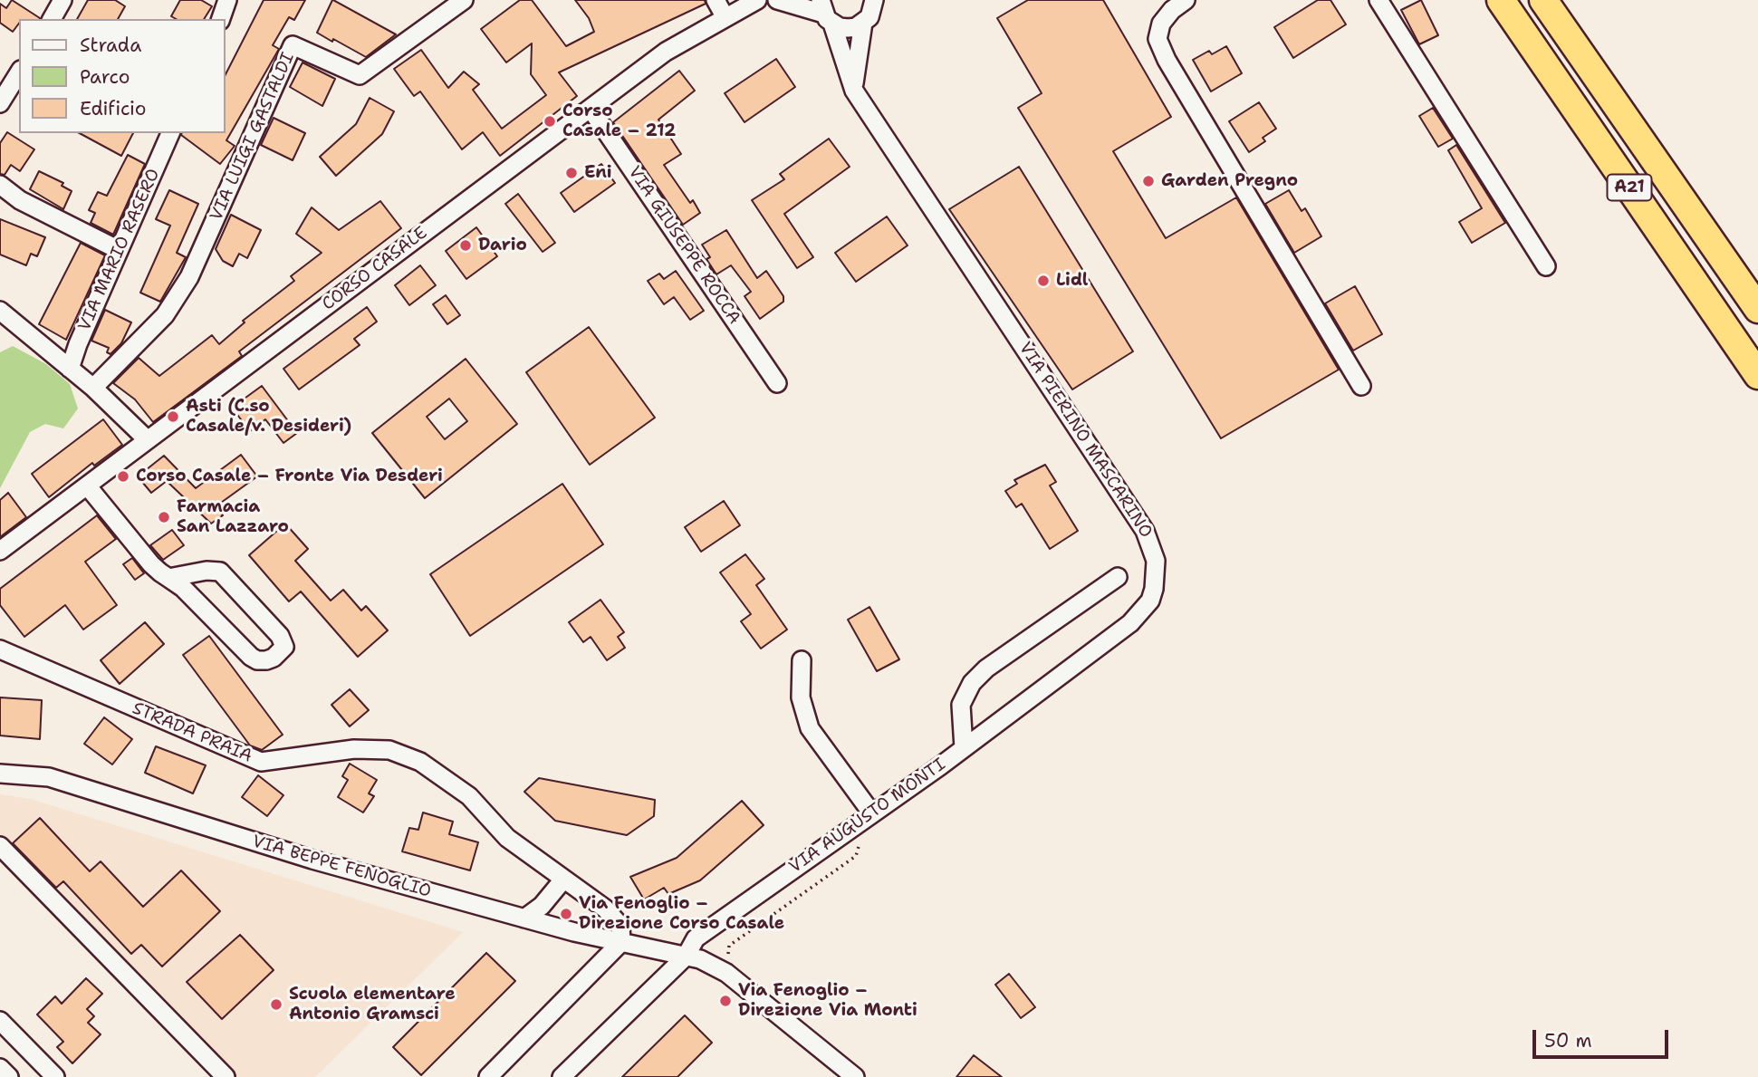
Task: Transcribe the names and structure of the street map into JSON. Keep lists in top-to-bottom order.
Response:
{
  "streets": {
    "highway": ["A21"],
    "street": [
      "VIA LUIGI GASTALDI",
      "VIA GIUSEPPE ROCCA",
      "VIA MARIO RASERO",
      "CORSO CASALE",
      "VIA PIERINO MASCARINO",
      "STRADA PRAIA",
      "VIA AUGUSTO MONTI",
      "VIA BEPPE FENOGLIO"
    ]
  },
  "crossings": [
    ["VIA GIUSEPPE ROCCA", "CORSO CASALE"],
    ["VIA PIERINO MASCARINO", "VIA AUGUSTO MONTI"],
    ["STRADA PRAIA", "VIA BEPPE FENOGLIO"],
    ["VIA AUGUSTO MONTI", "VIA BEPPE FENOGLIO"]
  ],
  "places": [
    "Corso Casale – 212",
    "Eni",
    "Garden Pregno",
    "Dario",
    "Lidl",
    "Asti (C.so Casale/v. Desideri)",
    "Corso Casale – Fronte Via Desderi",
    "Farmacia San Lazzaro",
    "Via Fenoglio – Direzione Corso Casale",
    "Via Fenoglio – Direzione Via Monti",
    "Scuola elementare Antonio Gramsci"
  ],
  "legend": ["Strada", "Parco", "Edificio"],
  "scale_bar": "50 m"
}
